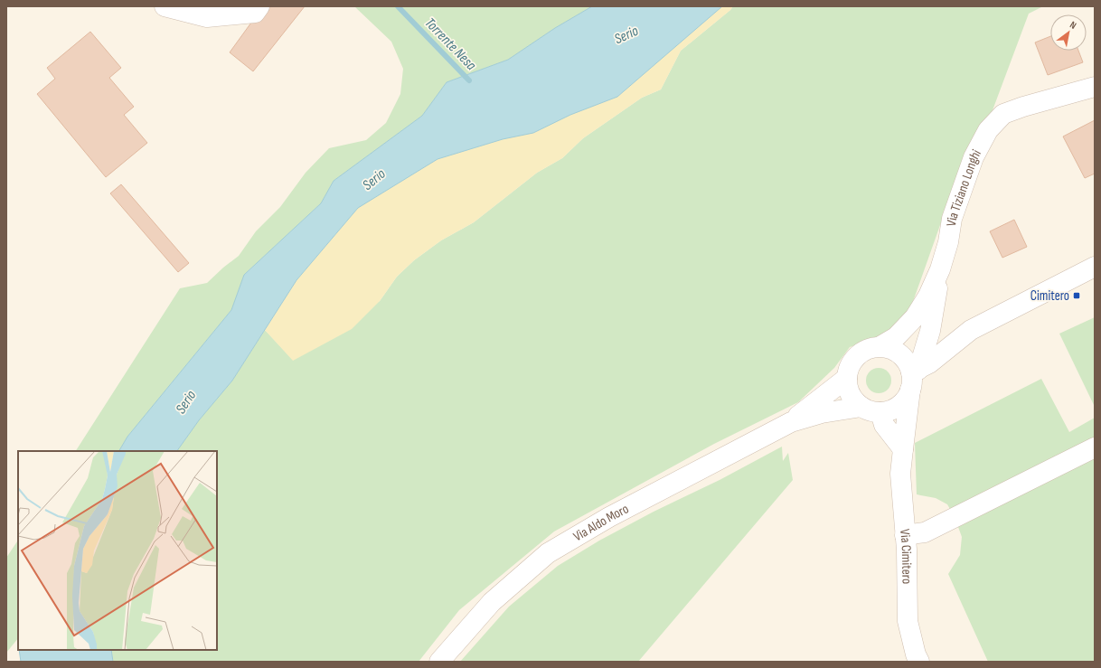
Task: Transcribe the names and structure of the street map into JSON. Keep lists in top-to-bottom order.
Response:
{
  "streets": {
    "street": ["Via Tiziano Longhi", "Via Aldo Moro", "Via Cimitero"]
  },
  "crossings": [
    ["Via Tiziano Longhi", "Via Aldo Moro"],
    ["Via Tiziano Longhi", "Via Cimitero"],
    ["Via Aldo Moro", "Via Cimitero"]
  ],
  "water": ["Serio", "Torrente Nesa"],
  "places": {
    "transit": ["Cimitero"]
  },
  "north": "top right"
}
